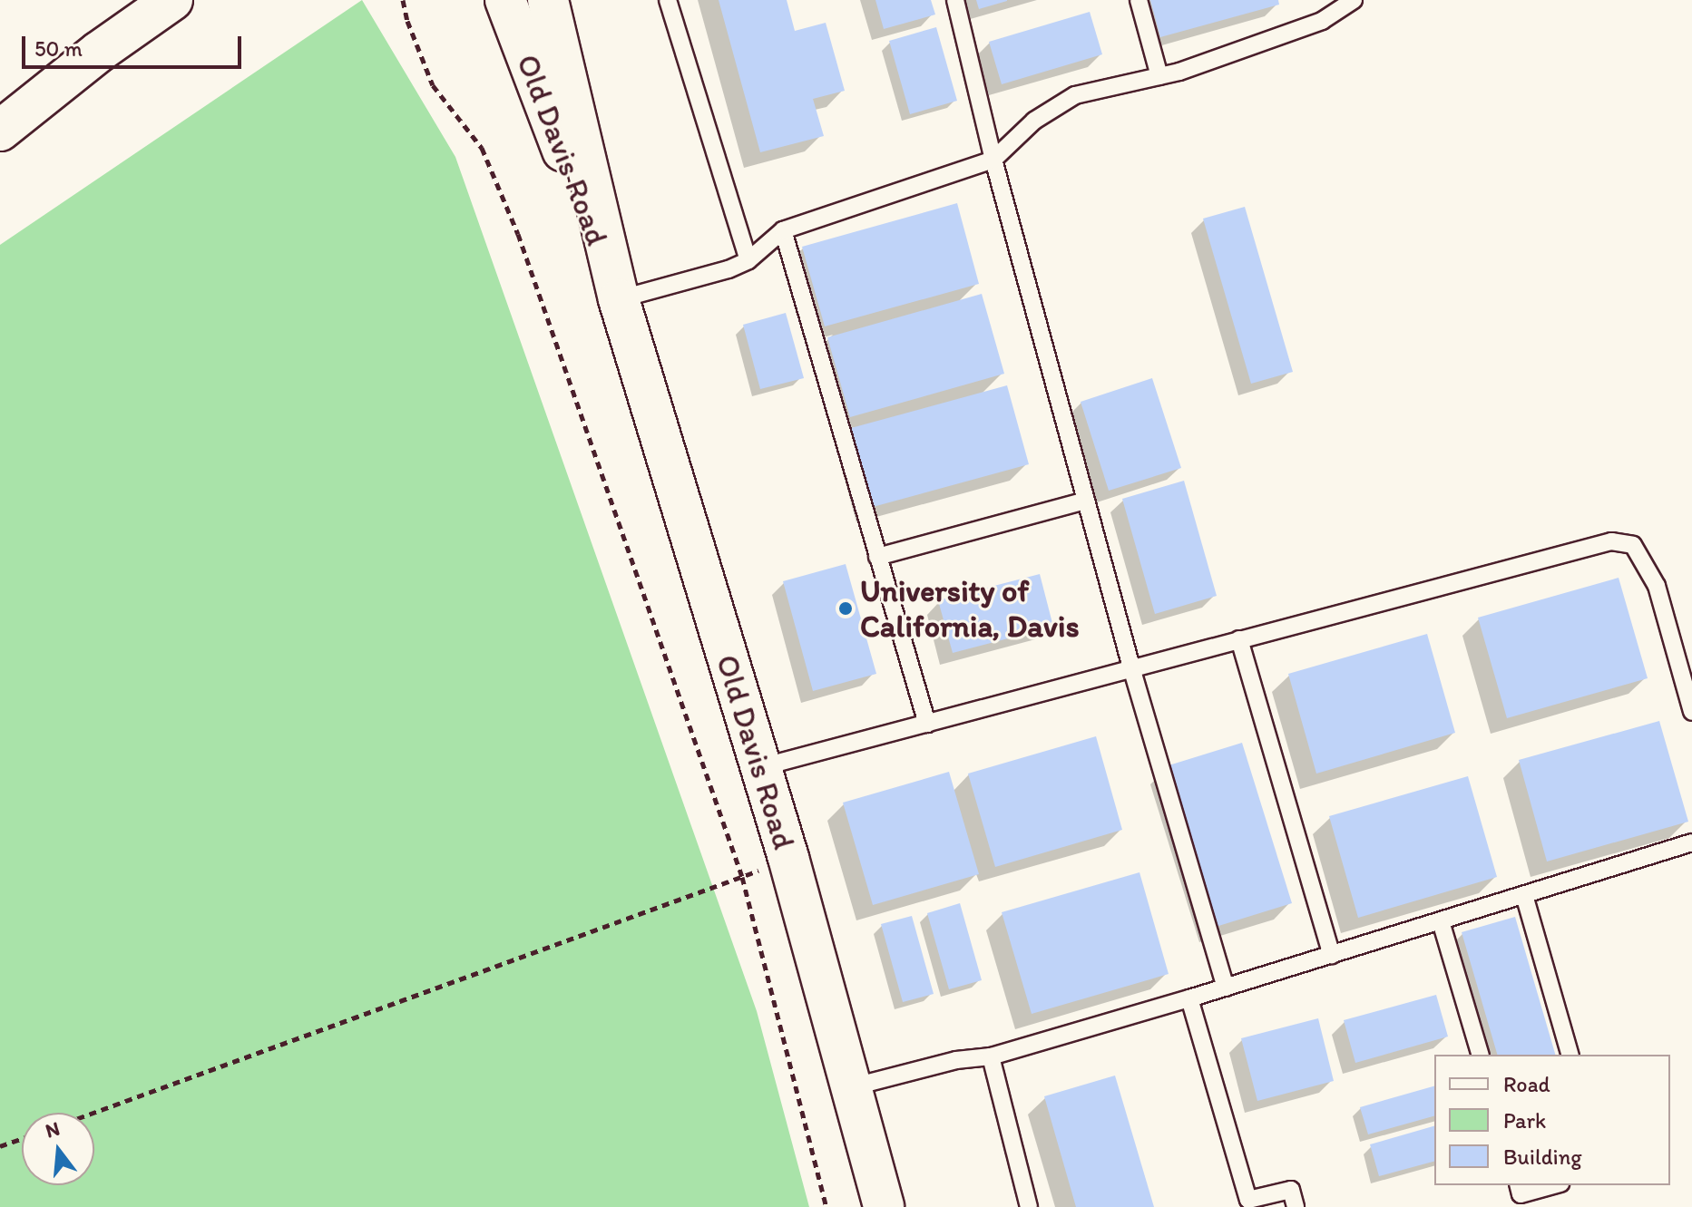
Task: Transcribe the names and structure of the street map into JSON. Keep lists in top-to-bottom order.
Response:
{
  "streets": {
    "main road": ["Old Davis Road"]
  },
  "places": ["University of California, Davis"],
  "legend": ["Road", "Park", "Building"],
  "scale_bar": "50 m",
  "north": "top"
}
